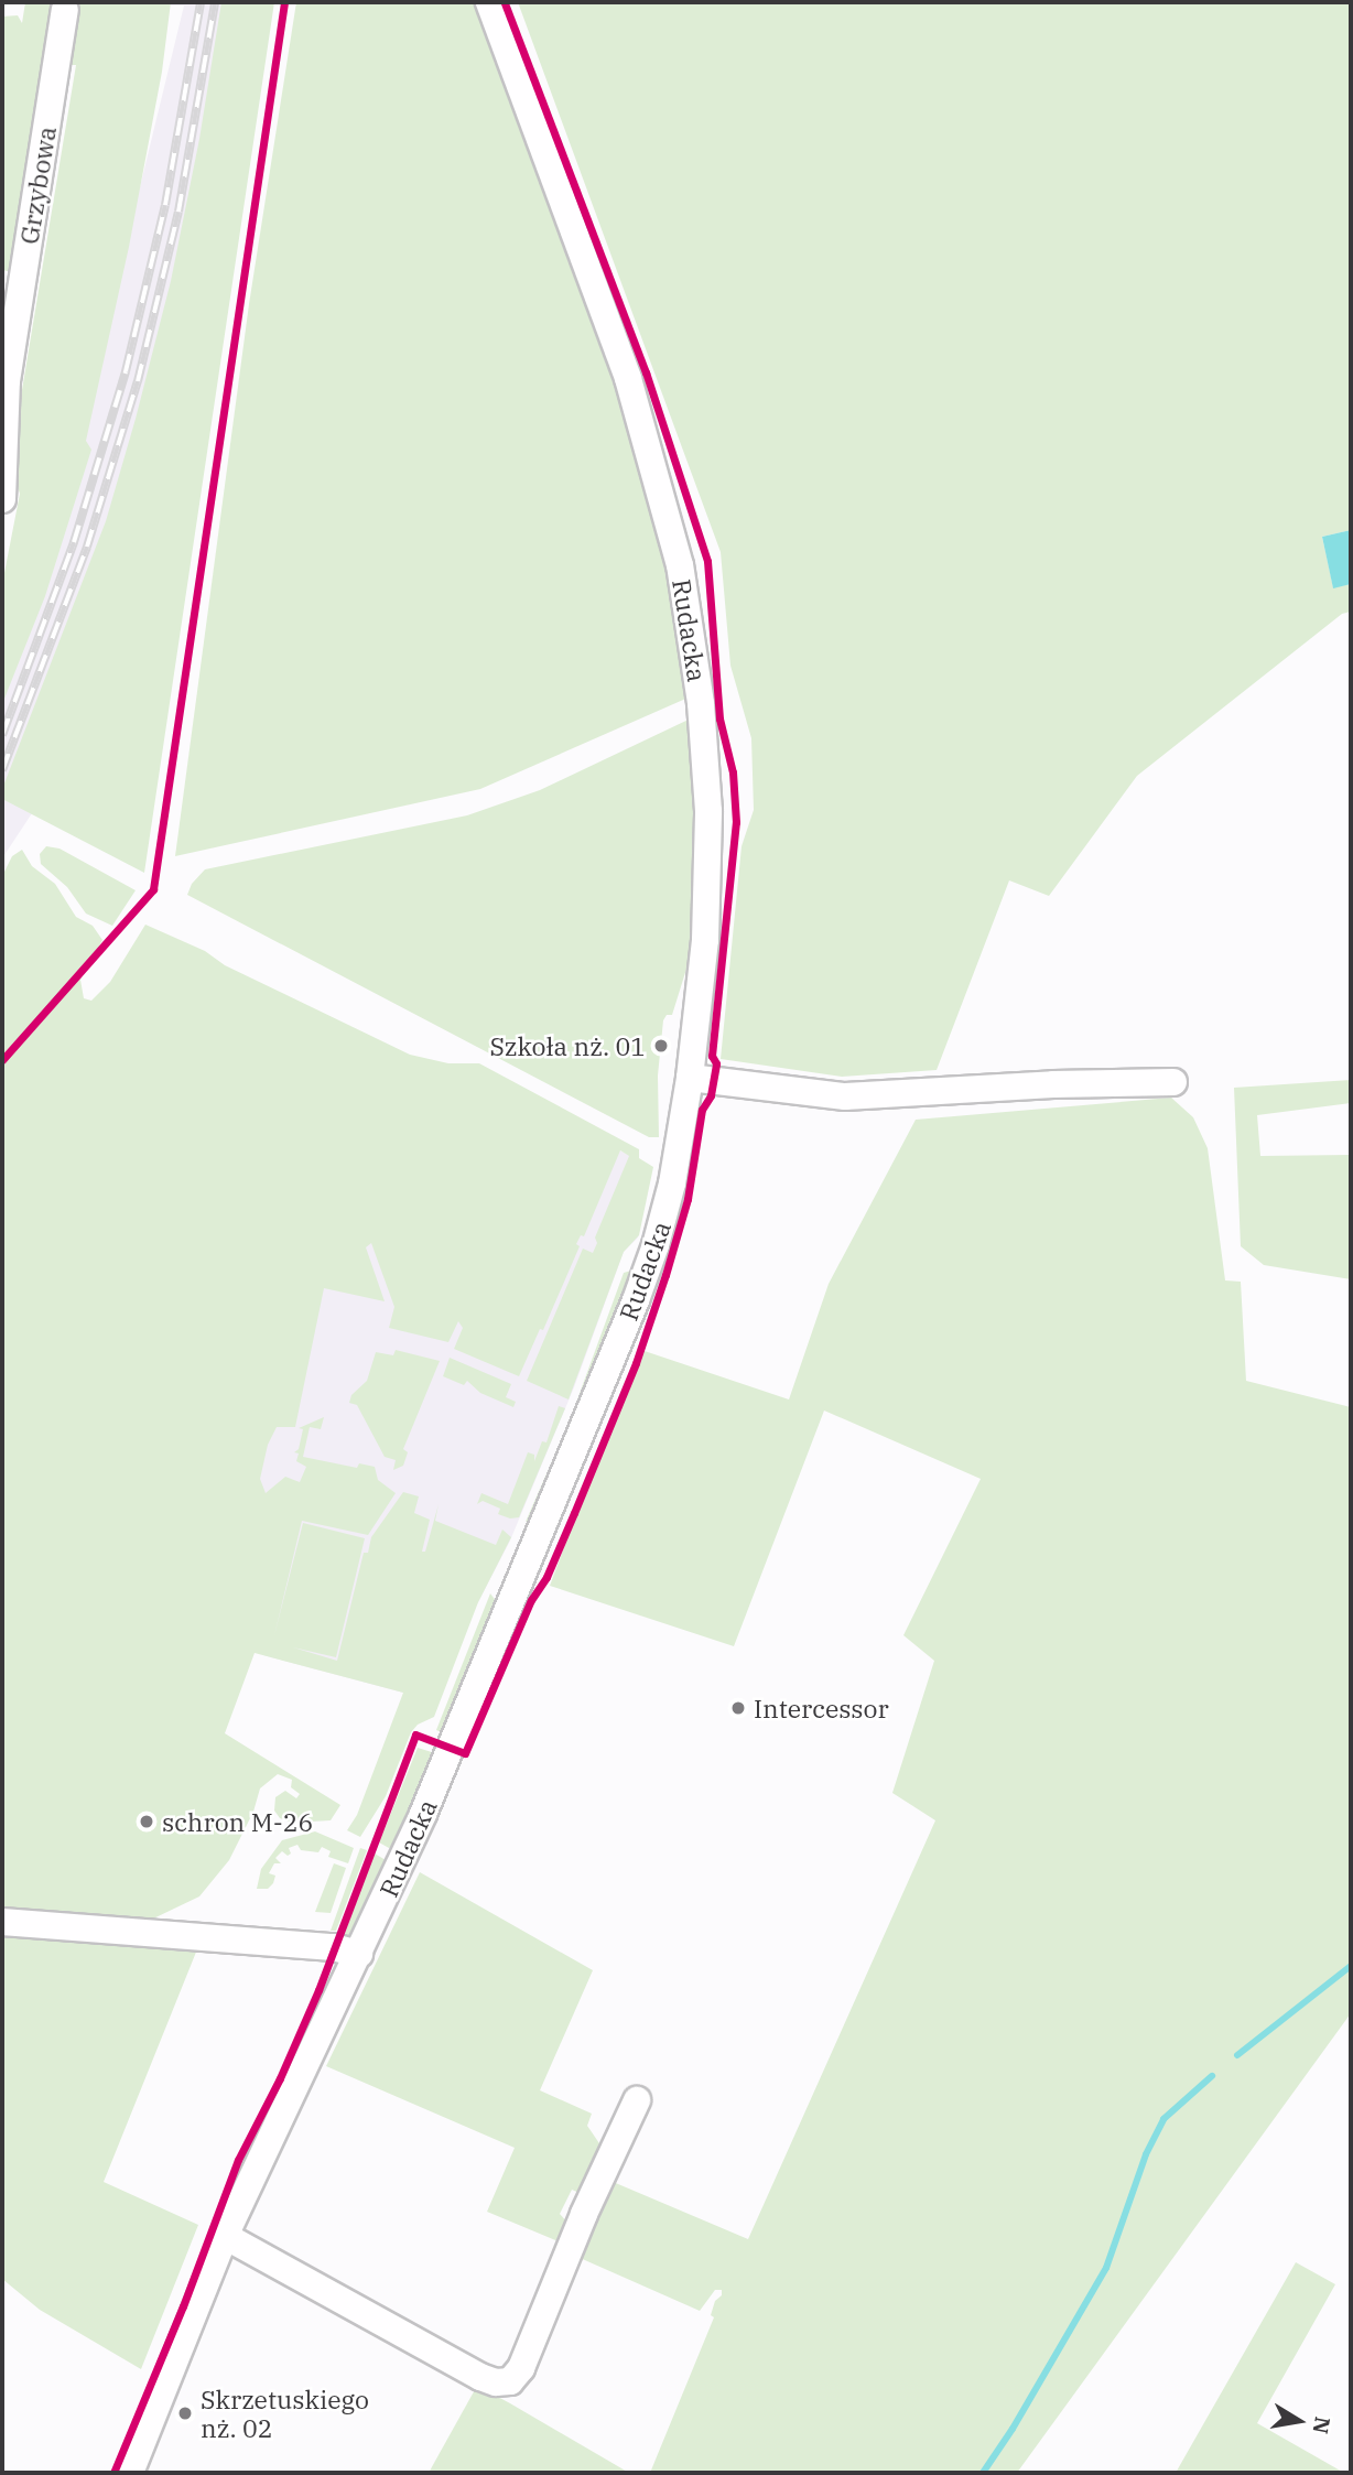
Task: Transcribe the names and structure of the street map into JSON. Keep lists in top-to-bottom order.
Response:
{
  "streets": {
    "street": ["Grzybowa", "Rudacka"]
  },
  "places": [
    "Szkoła nż. 01",
    "Intercessor",
    "schron M-26",
    "Skrzetuskiego nż. 02"
  ],
  "north": "right"
}
